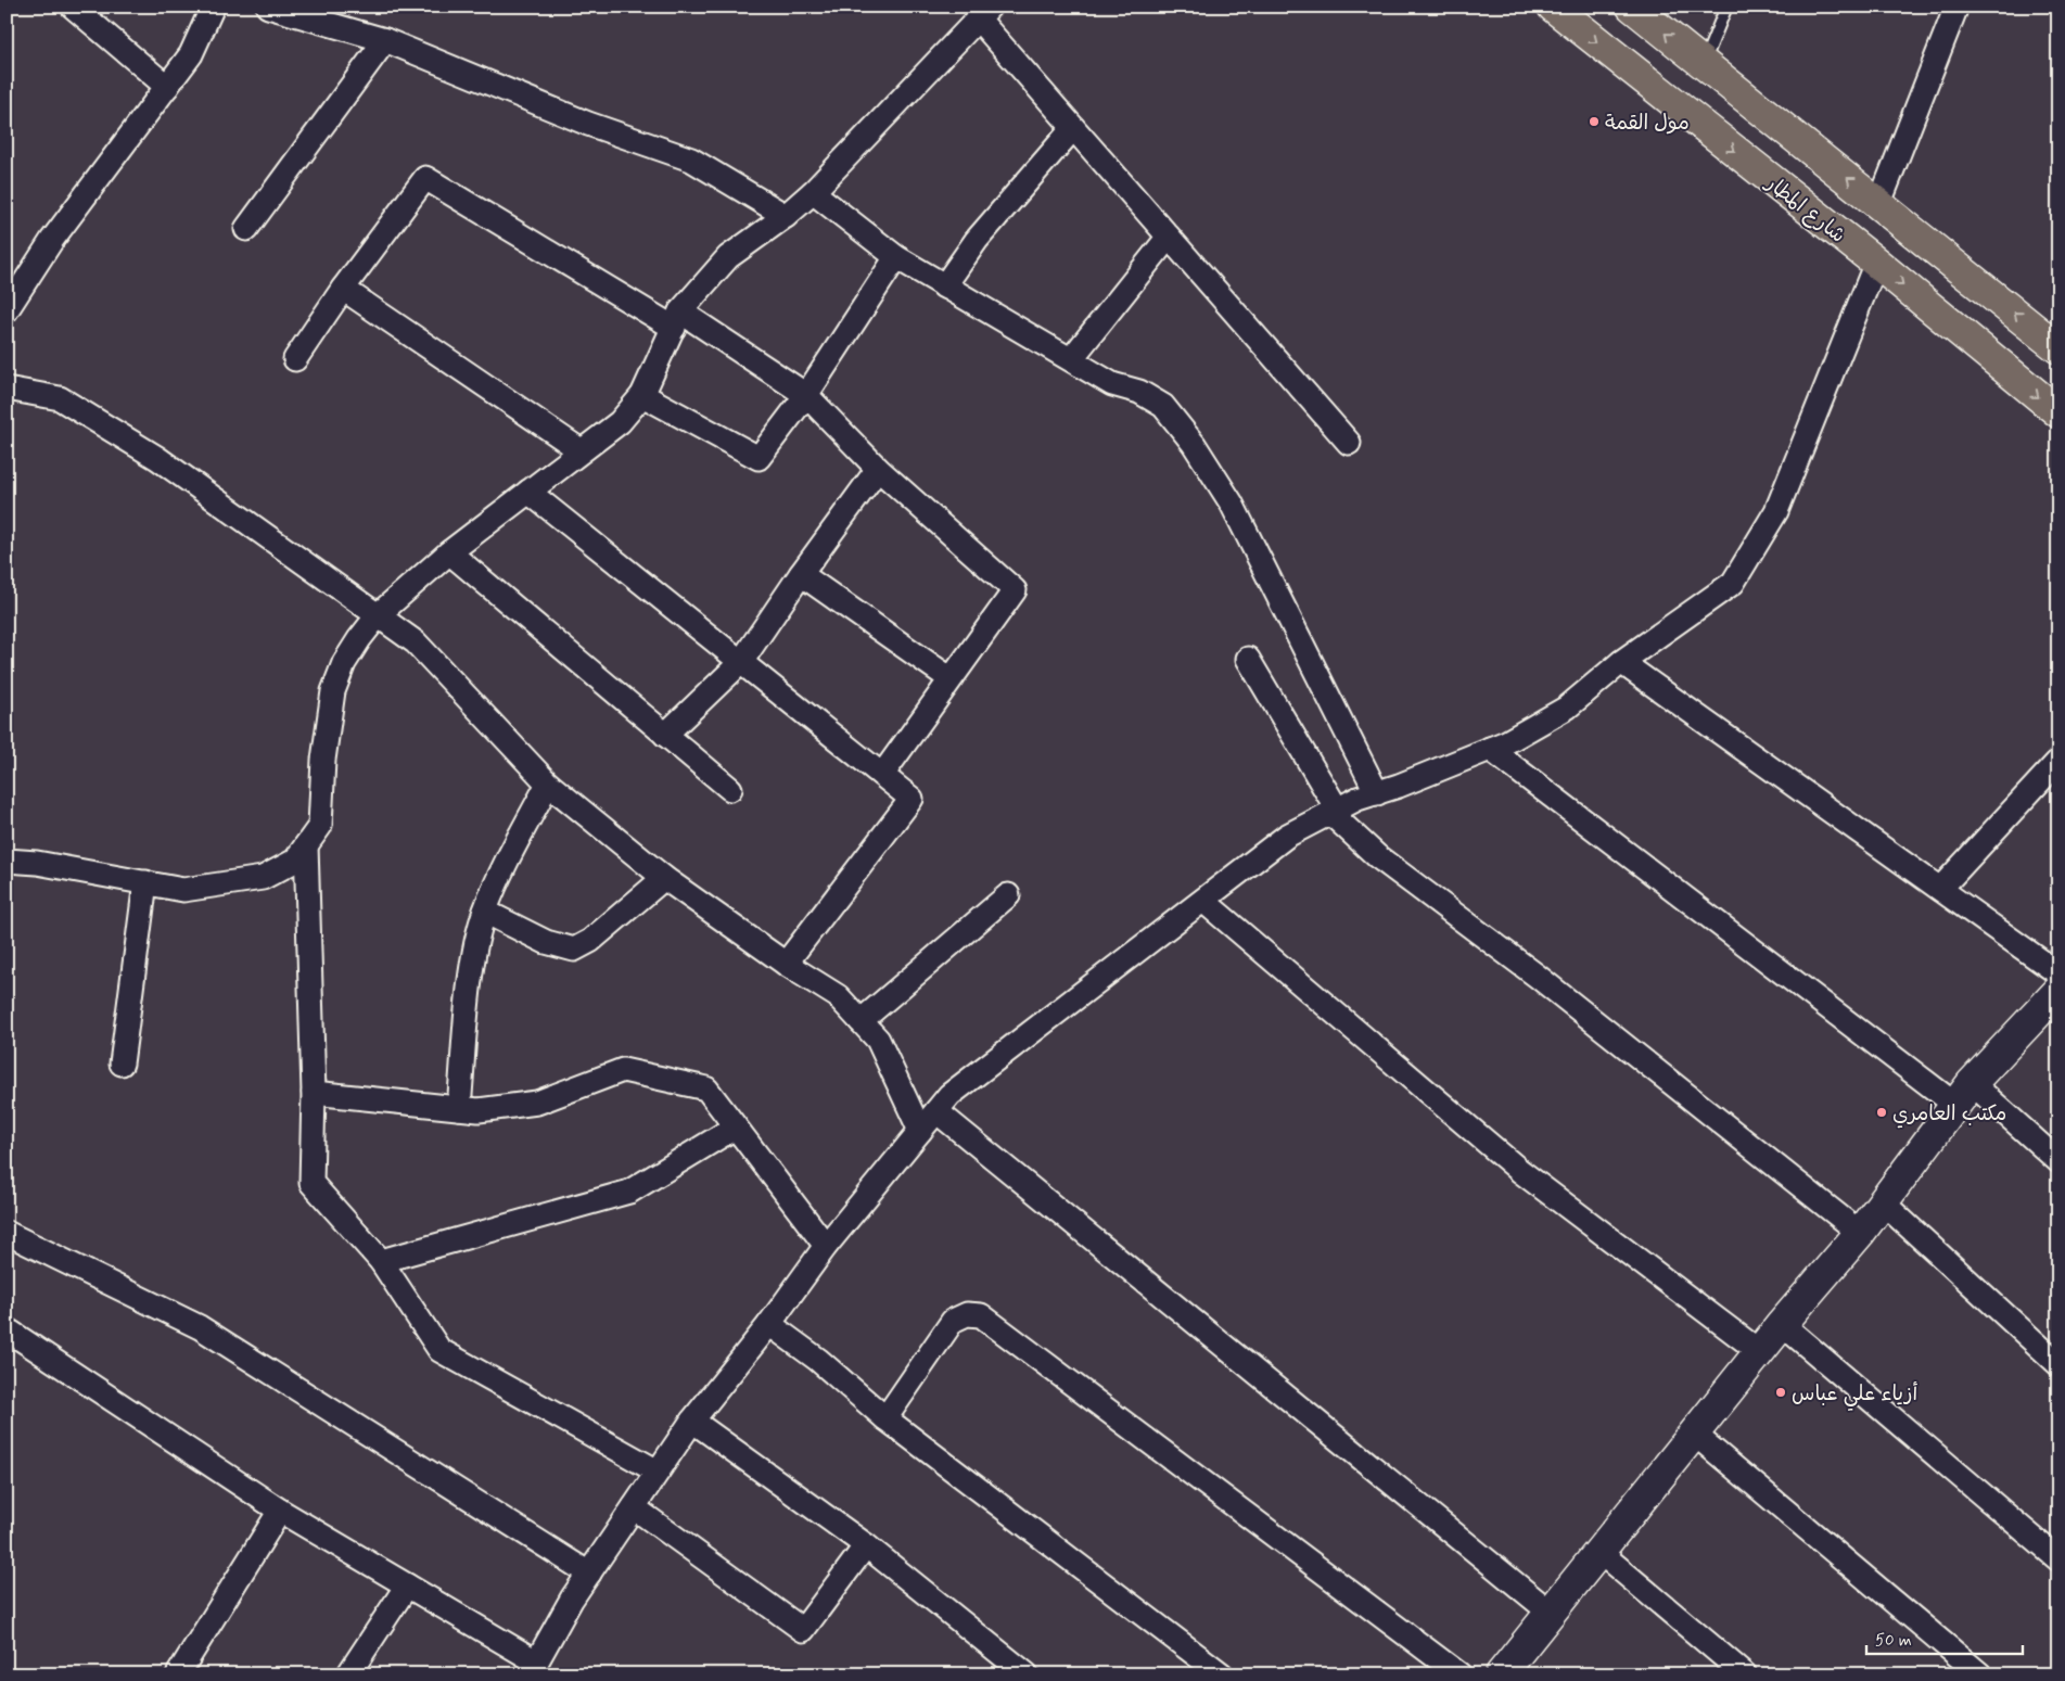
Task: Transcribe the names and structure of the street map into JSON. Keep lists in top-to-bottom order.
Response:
{
  "streets": {
    "main road": ["شارع المطار"]
  },
  "places": ["مول القمة", "مكتب العامري", "أزياء علي عباس"],
  "scale_bar": "50 m"
}
